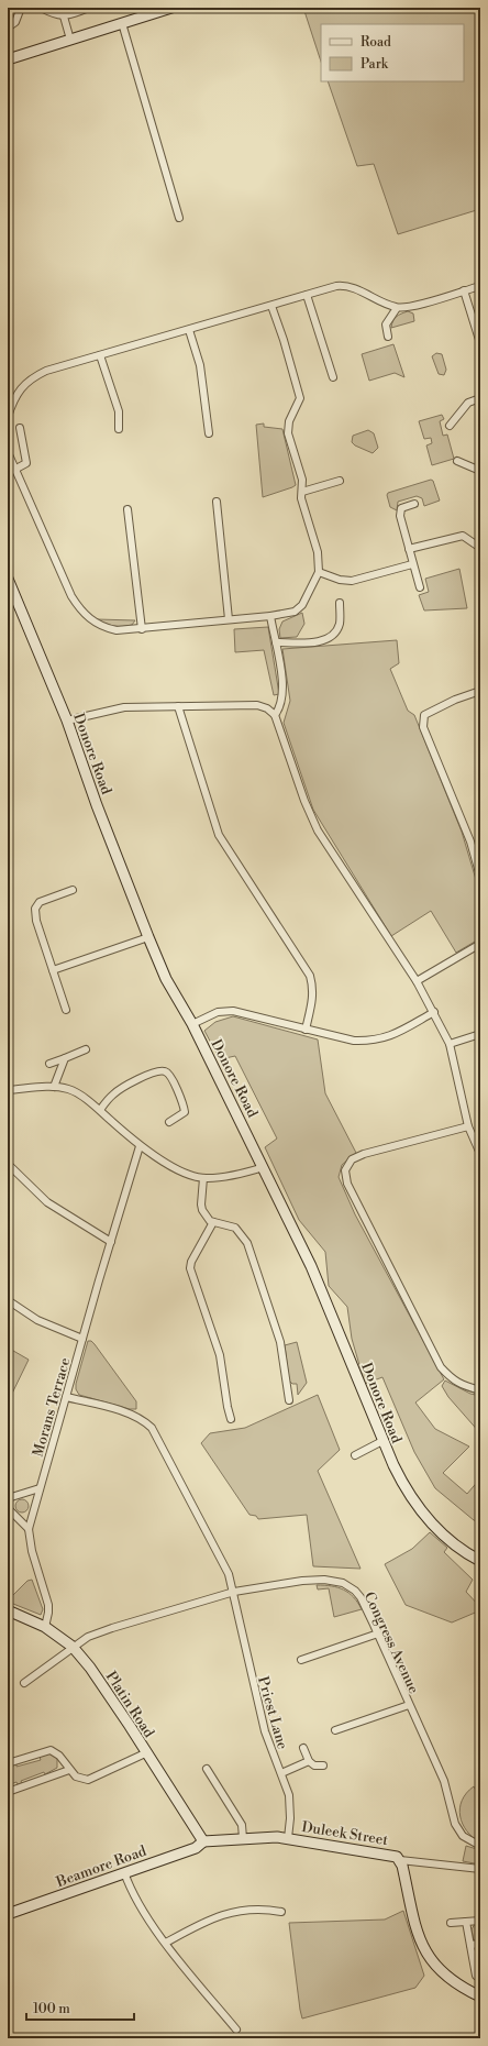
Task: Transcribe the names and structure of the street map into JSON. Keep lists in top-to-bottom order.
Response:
{
  "streets": {
    "street": [
      "Donore Road",
      "Morans Terrace",
      "Congress Avenue",
      "Platin Road",
      "Priest Lane",
      "Duleek Street",
      "Beamore Road"
    ]
  },
  "crossings": [
    ["Morans Terrace", "Platin Road"],
    ["Morans Terrace", "Priest Lane"],
    ["Congress Avenue", "Platin Road"],
    ["Congress Avenue", "Priest Lane"],
    ["Platin Road", "Duleek Street"],
    ["Platin Road", "Beamore Road"],
    ["Priest Lane", "Duleek Street"],
    ["Duleek Street", "Beamore Road"]
  ],
  "legend": ["Road", "Park"],
  "scale_bar": "100 m"
}
